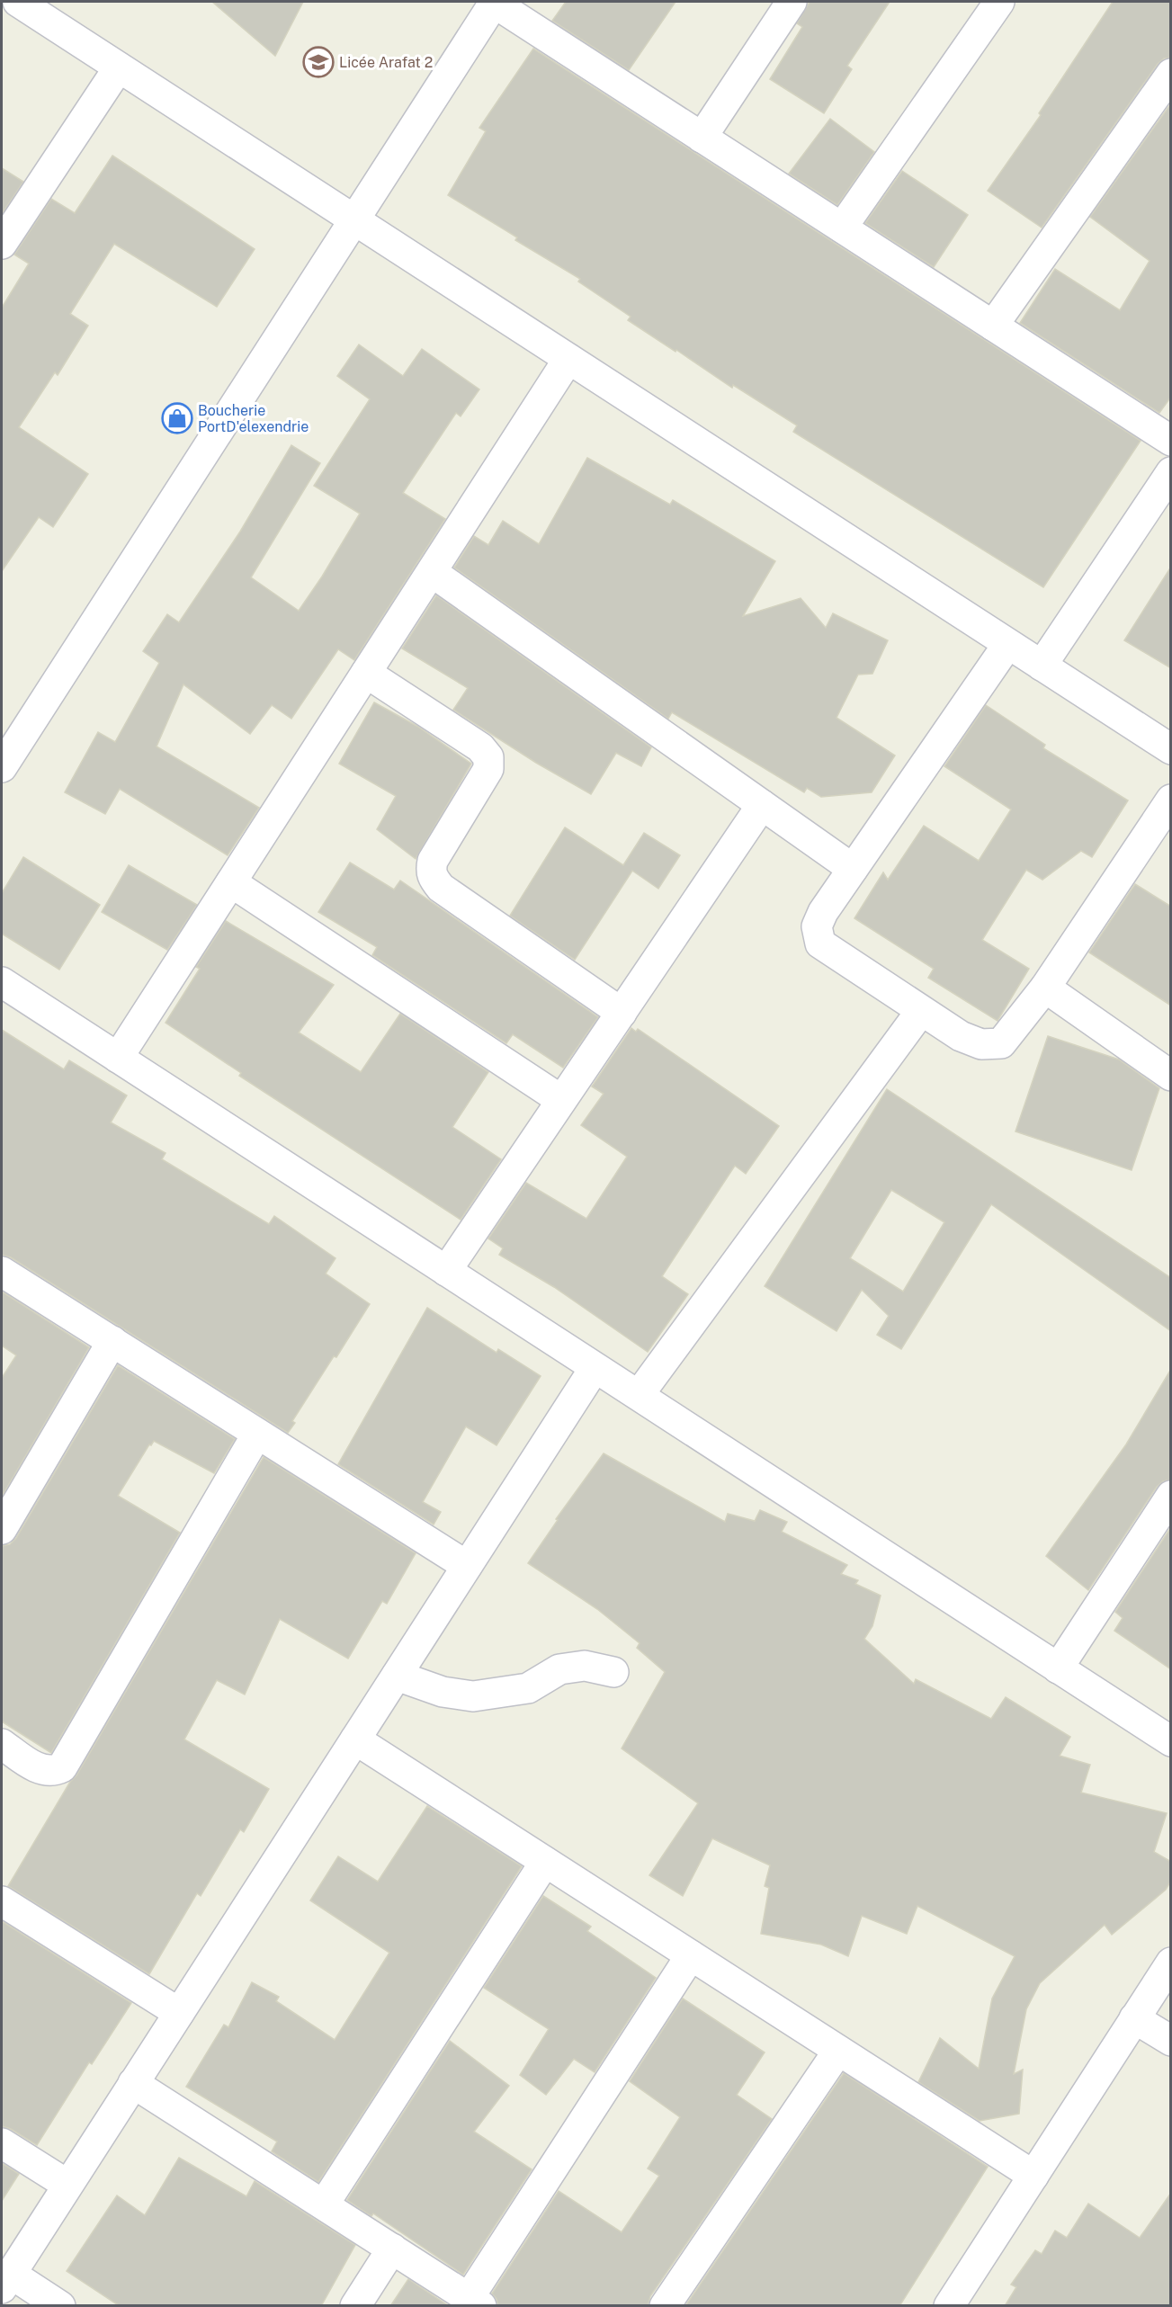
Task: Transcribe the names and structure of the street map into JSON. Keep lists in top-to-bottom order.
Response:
{
  "places": {
    "school or university": ["Licée Arafat 2"],
    "shop": ["Boucherie PortD'elexendrie"]
  }
}
